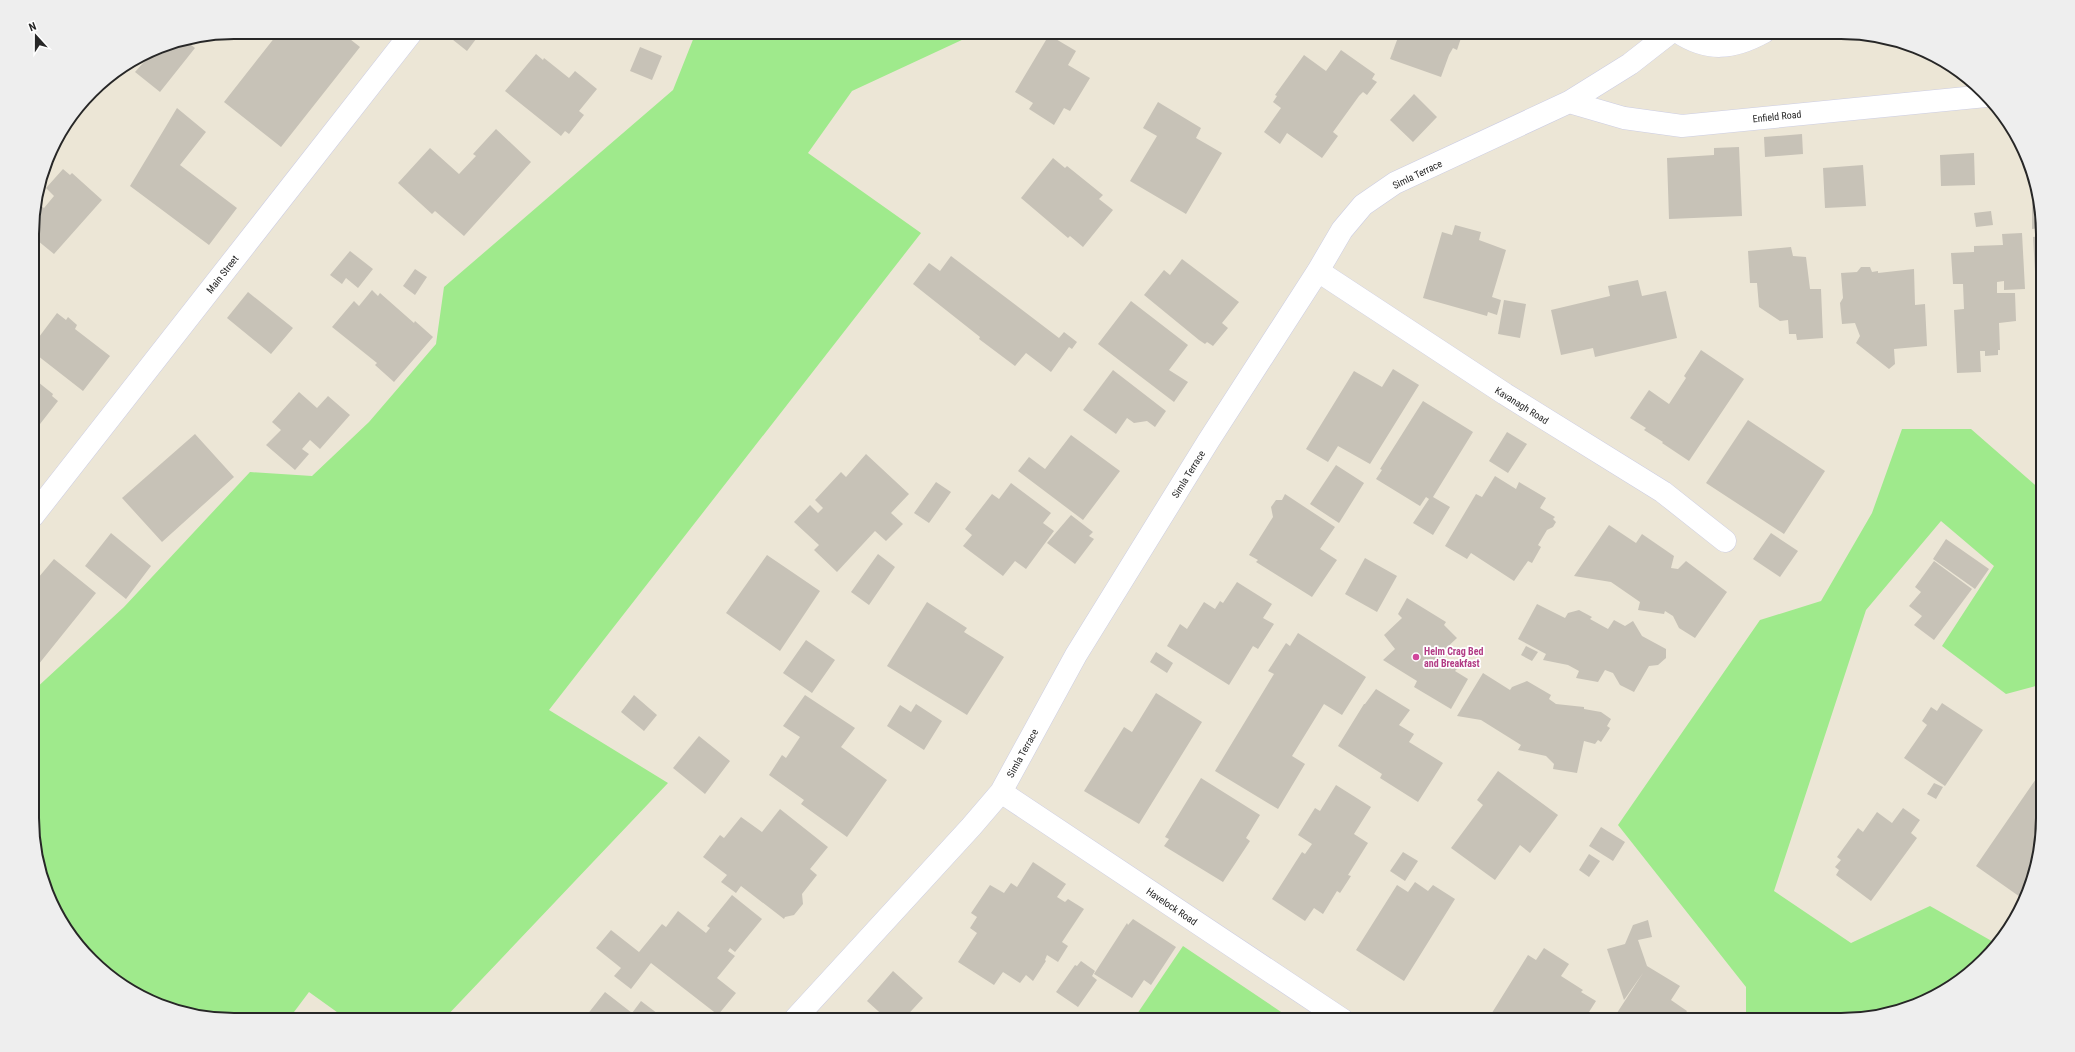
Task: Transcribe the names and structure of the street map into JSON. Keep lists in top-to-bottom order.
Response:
{
  "streets": {
    "street": [
      "Enfield Road",
      "Simla Terrace",
      "Main Street",
      "Kavanagh Road",
      "Havelock Road"
    ]
  },
  "crossings": [
    ["Enfield Road", "Simla Terrace"],
    ["Simla Terrace", "Kavanagh Road"],
    ["Simla Terrace", "Havelock Road"]
  ],
  "places": ["Helm Crag Bed and Breakfast"],
  "north": "top"
}
